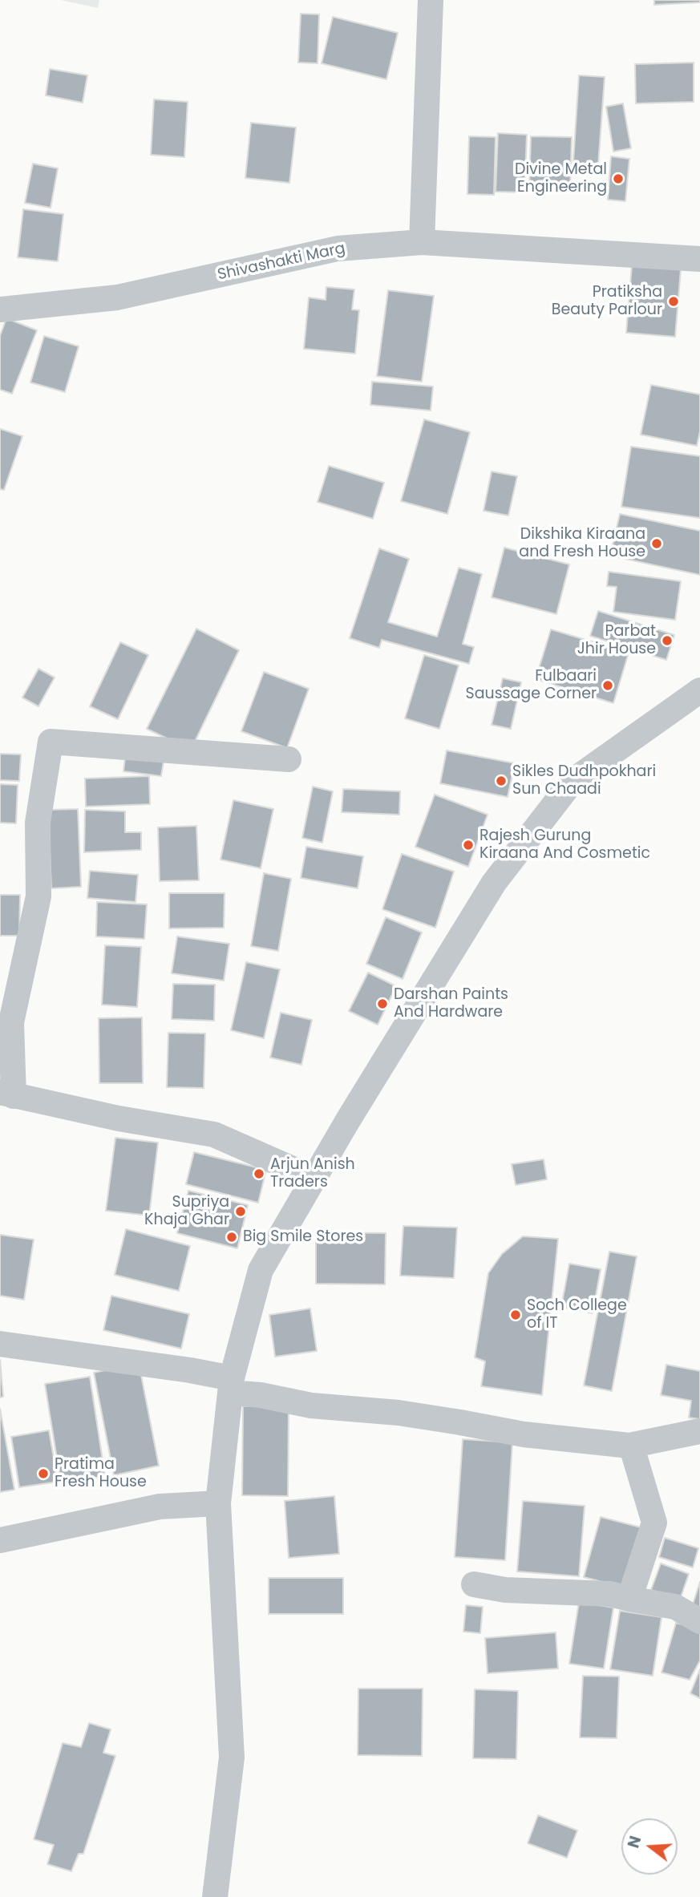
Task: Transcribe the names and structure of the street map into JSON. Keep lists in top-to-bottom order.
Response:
{
  "streets": {
    "street": ["Shivashakti Marg"]
  },
  "places": [
    "Divine Metal Engineering",
    "Pratiksha Beauty Parlour",
    "Dikshika Kiraana and Fresh House",
    "Parbat Jhir House",
    "Fulbaari Saussage Corner",
    "Sikles Dudhpokhari Sun Chaadi",
    "Rajesh Gurung Kiraana And Cosmetic",
    "Darshan Paints And Hardware",
    "Arjun Anish Traders",
    "Supriya Khaja Ghar",
    "Big Smile Stores",
    "Soch College of IT",
    "Pratima Fresh House"
  ],
  "north": "left"
}
